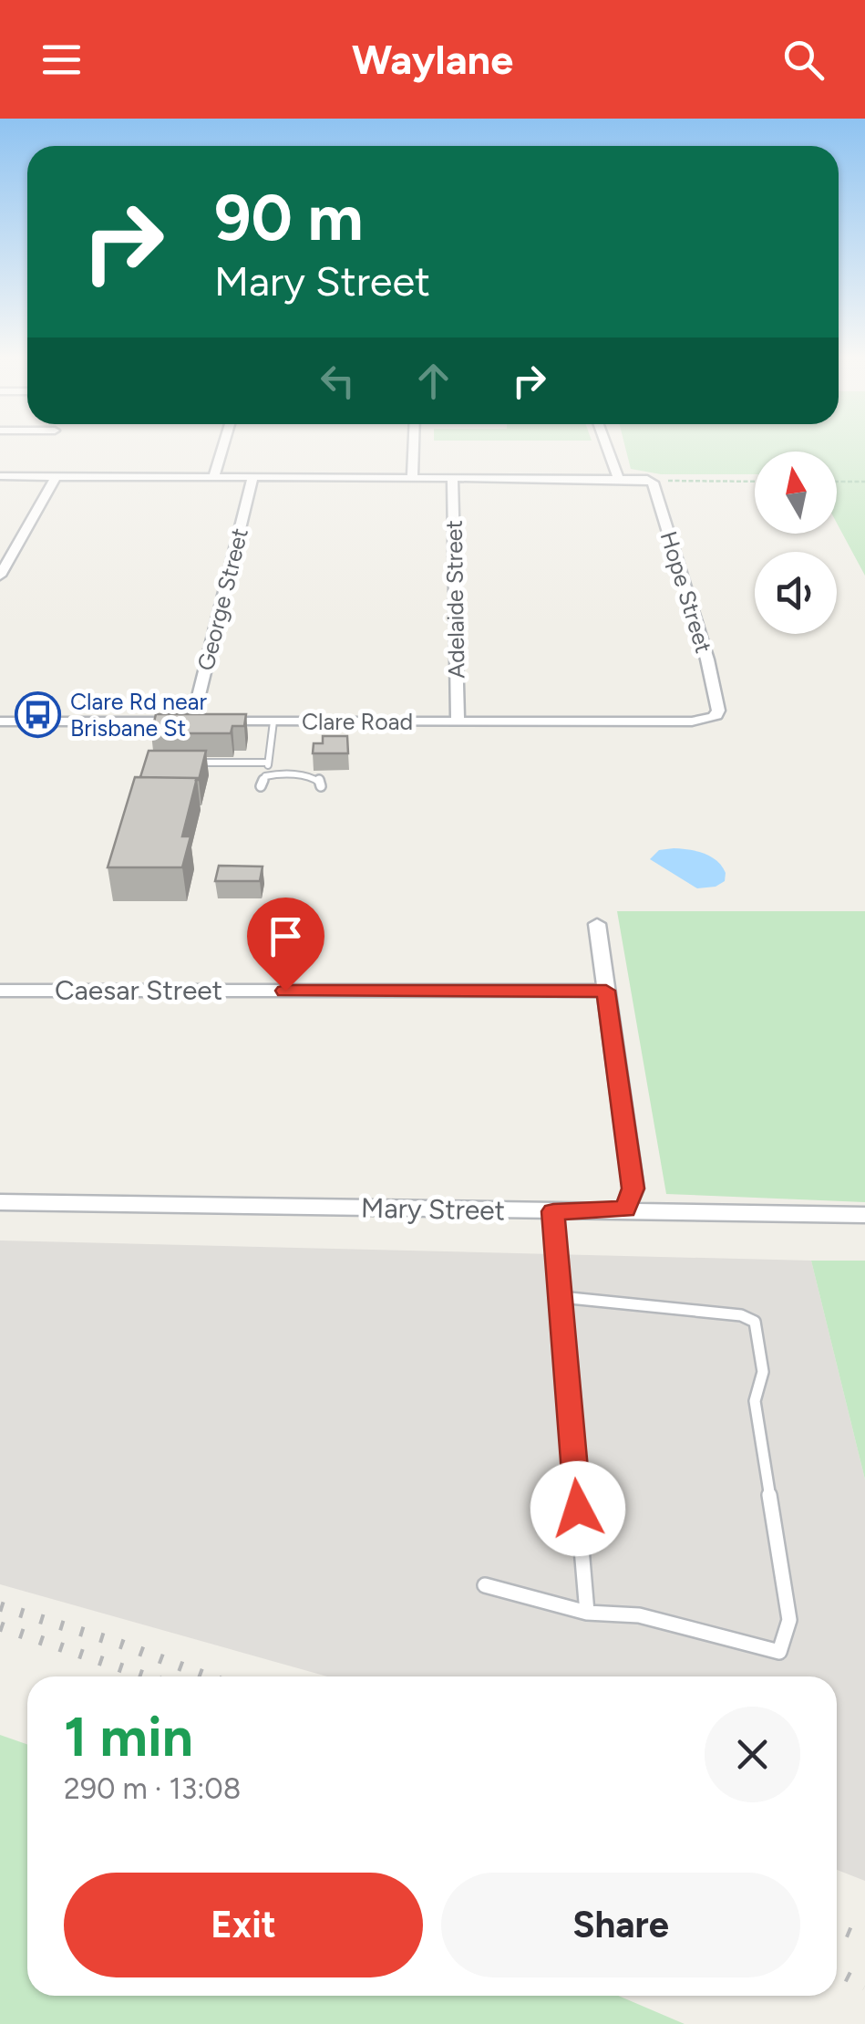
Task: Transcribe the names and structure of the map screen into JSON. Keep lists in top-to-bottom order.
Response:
{
  "streets": {
    "street": [
      "Hope Street",
      "George Street",
      "Adelaide Street",
      "Clare Road",
      "Caesar Street",
      "Mary Street"
    ]
  },
  "crossings": [
    ["Hope Street", "Clare Road"],
    ["George Street", "Clare Road"],
    ["Adelaide Street", "Clare Road"]
  ],
  "places": {
    "bus stop": ["Clare Rd near Brisbane St"]
  },
  "north": "top",
  "page": {
    "header": "Waylane",
    "turn": ["90 m", "Mary Street"],
    "heading": ["1 min", "290 m · 13:08"],
    "buttons": ["Exit", "Share"]
  }
}
